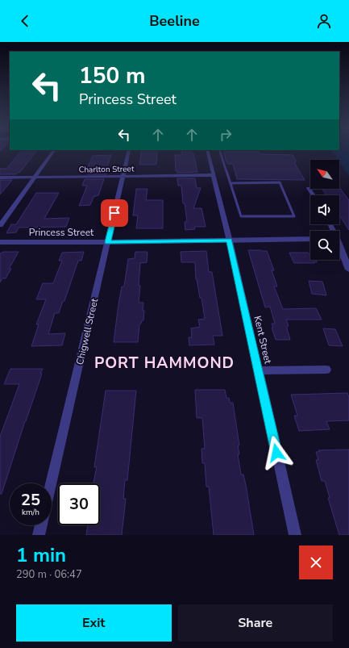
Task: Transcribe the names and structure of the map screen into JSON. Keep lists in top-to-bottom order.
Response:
{
  "streets": {
    "street": [
      "Charlton Street",
      "Princess Street",
      "Chigwell Street",
      "Kent Street"
    ]
  },
  "crossings": [
    ["Charlton Street", "Chigwell Street"],
    ["Charlton Street", "Kent Street"],
    ["Princess Street", "Chigwell Street"],
    ["Princess Street", "Kent Street"]
  ],
  "districts": ["PORT HAMMOND"],
  "north": "top left",
  "page": {
    "header": "Beeline",
    "turn": ["150 m", "Princess Street"],
    "speed": "25 km/h",
    "limit": "30",
    "heading": ["1 min", "290 m · 06:47"],
    "buttons": ["Exit", "Share"]
  }
}
